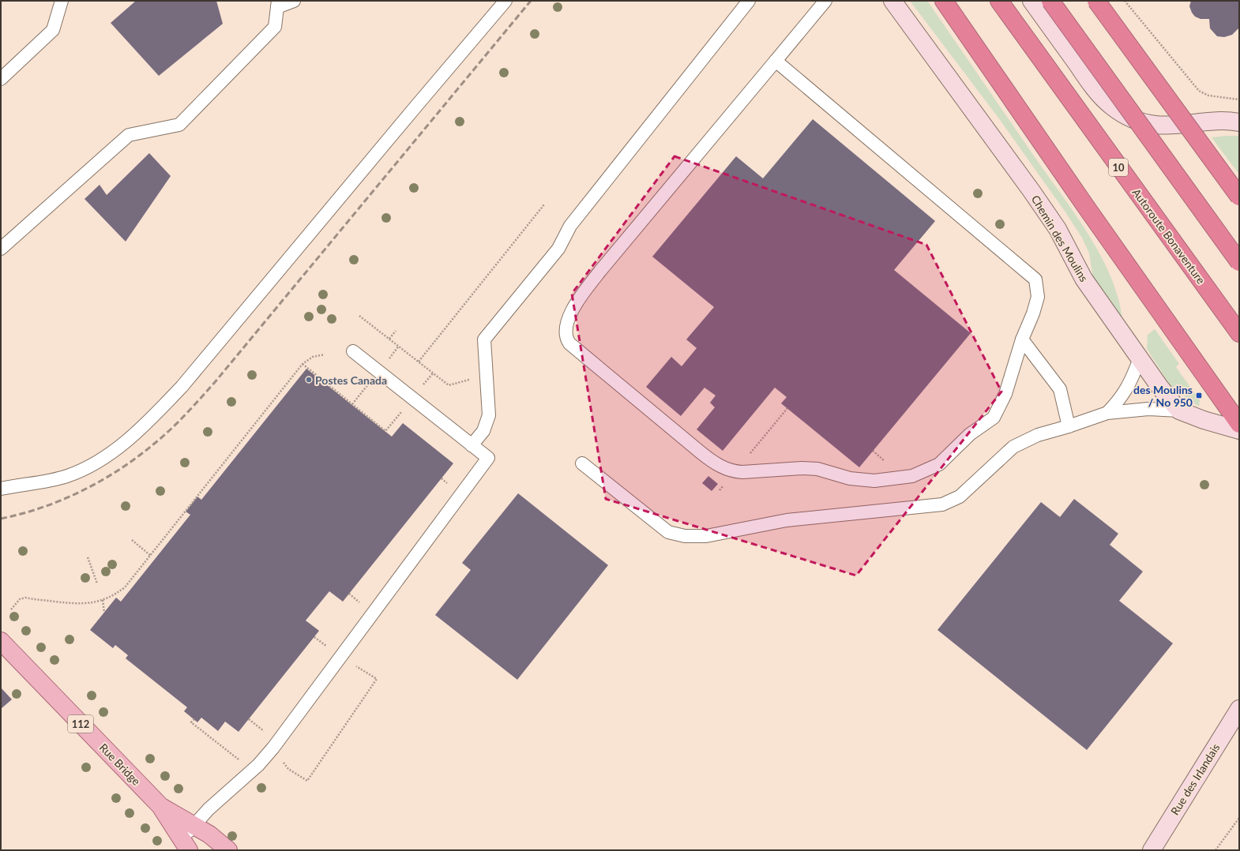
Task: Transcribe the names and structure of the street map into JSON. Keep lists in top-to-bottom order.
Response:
{
  "streets": {
    "highway": ["10", "Autoroute Bonaventure"],
    "main road": ["112", "Rue Bridge"],
    "street": ["Chemin des Moulins", "Rue des Irlandais"]
  },
  "places": {
    "other": ["Postes Canada"],
    "transit": ["des Moulins / No 950"]
  }
}
